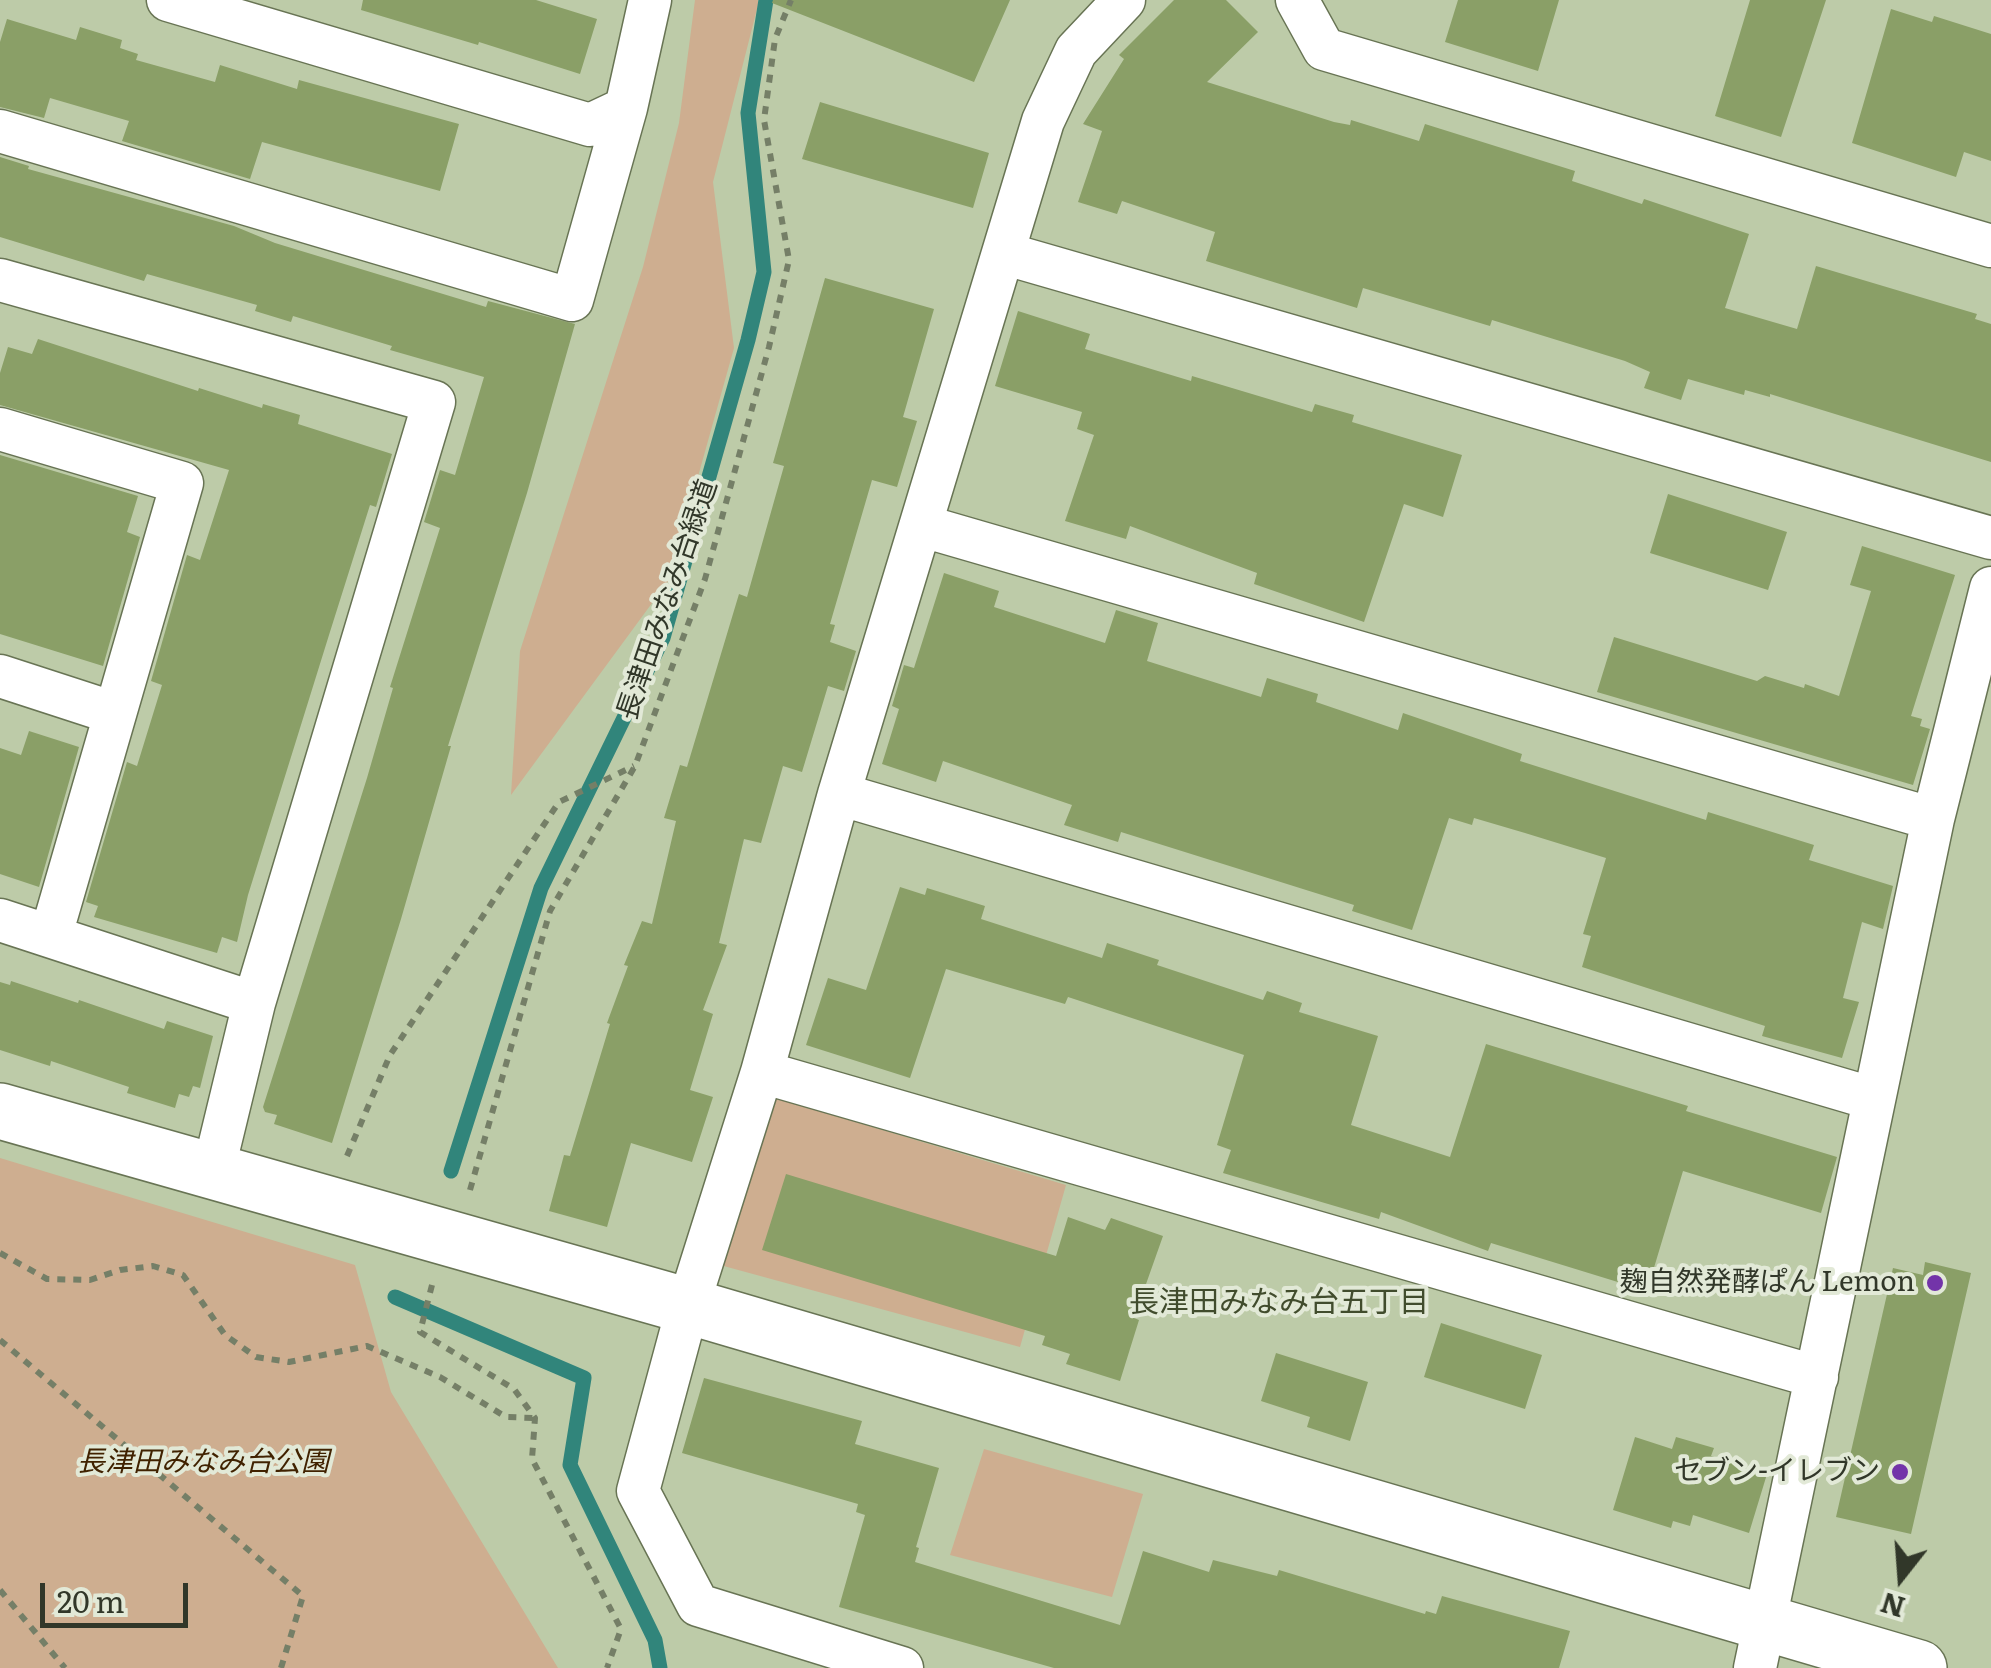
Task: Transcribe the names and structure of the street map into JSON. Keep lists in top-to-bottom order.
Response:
{
  "streets": {
    "path": ["長津田みなみ台緑道"]
  },
  "districts": ["長津田みなみ台五丁目"],
  "parks": ["長津田みなみ台公園"],
  "places": ["麹自然発酵ぱん Lemon", "セブン-イレブン"],
  "scale_bar": "20 m",
  "north": "bottom"
}
